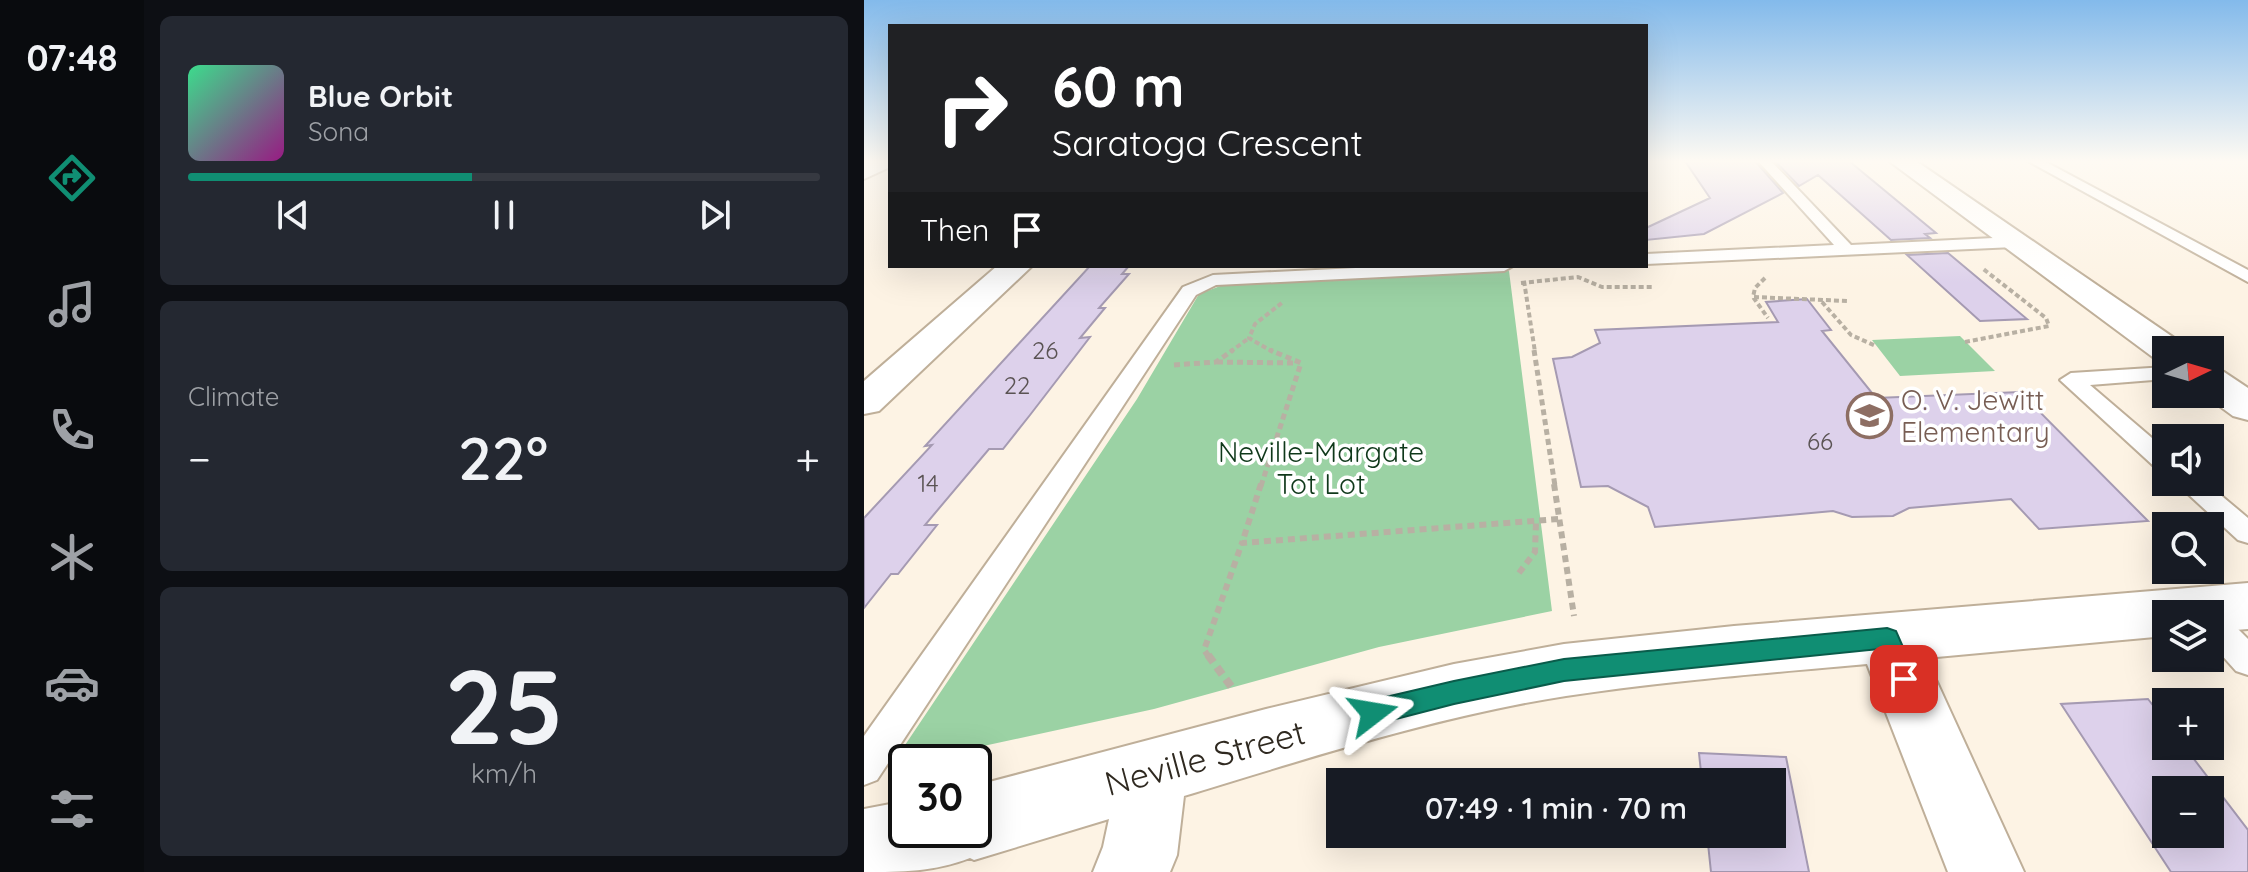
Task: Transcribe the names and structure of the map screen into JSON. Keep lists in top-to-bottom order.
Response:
{
  "streets": {
    "street": ["Neville Street"]
  },
  "parks": ["Neville-Margate Tot Lot"],
  "places": {
    "school or university": ["O. V. Jewitt Elementary"]
  },
  "house_numbers": [
    "26",
    "22",
    "66",
    "14"
  ],
  "north": "right",
  "page": {
    "tabs": "07:48",
    "turn": ["60 m", "Saratoga Crescent"],
    "song": ["Blue Orbit", "Sona"],
    "then": "Then",
    "tile": [
      "Climate",
      ["25", "km/h"]
    ],
    "map_buttons": ["+", "−"],
    "heat": ["−", "22°", "+"],
    "limit": "30",
    "trip": "07:49 · 1 min · 70 m"
  }
}
